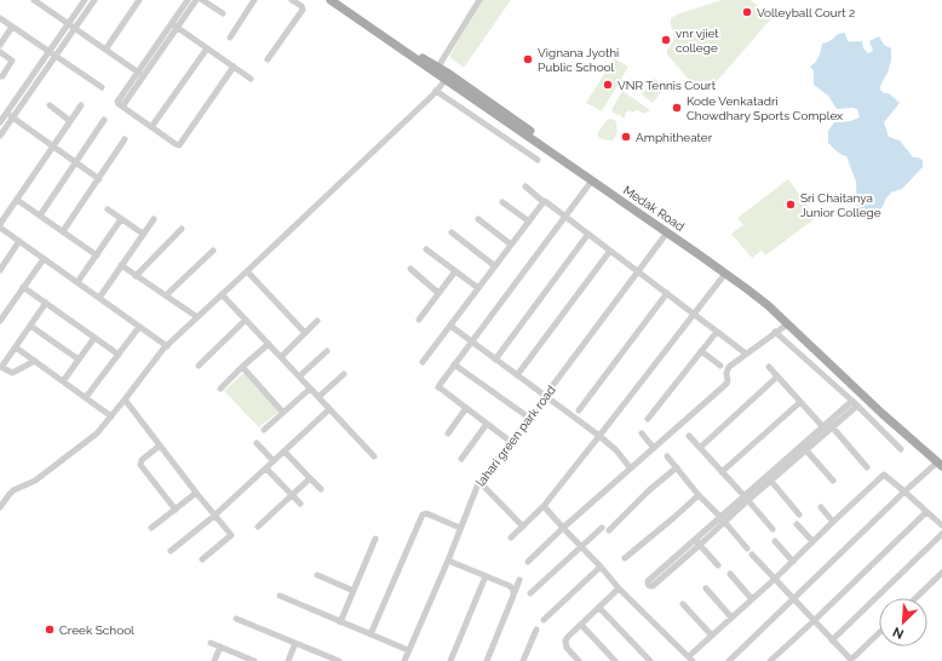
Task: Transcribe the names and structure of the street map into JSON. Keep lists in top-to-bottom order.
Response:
{
  "streets": {
    "main road": ["Medak Road"],
    "street": ["lahari green park road"]
  },
  "crossings": [
    ["Medak Road", "lahari green park road"]
  ],
  "places": [
    "Volleyball Court 2",
    "vnr vjiet college",
    "Vignana Jyothi Public School",
    "VNR Tennis Court",
    "Kode Venkatadri Chowdhary Sports Complex",
    "Amphitheater",
    "Sri Chaitanya Junior College",
    "Creek School"
  ],
  "north": "bottom left"
}
